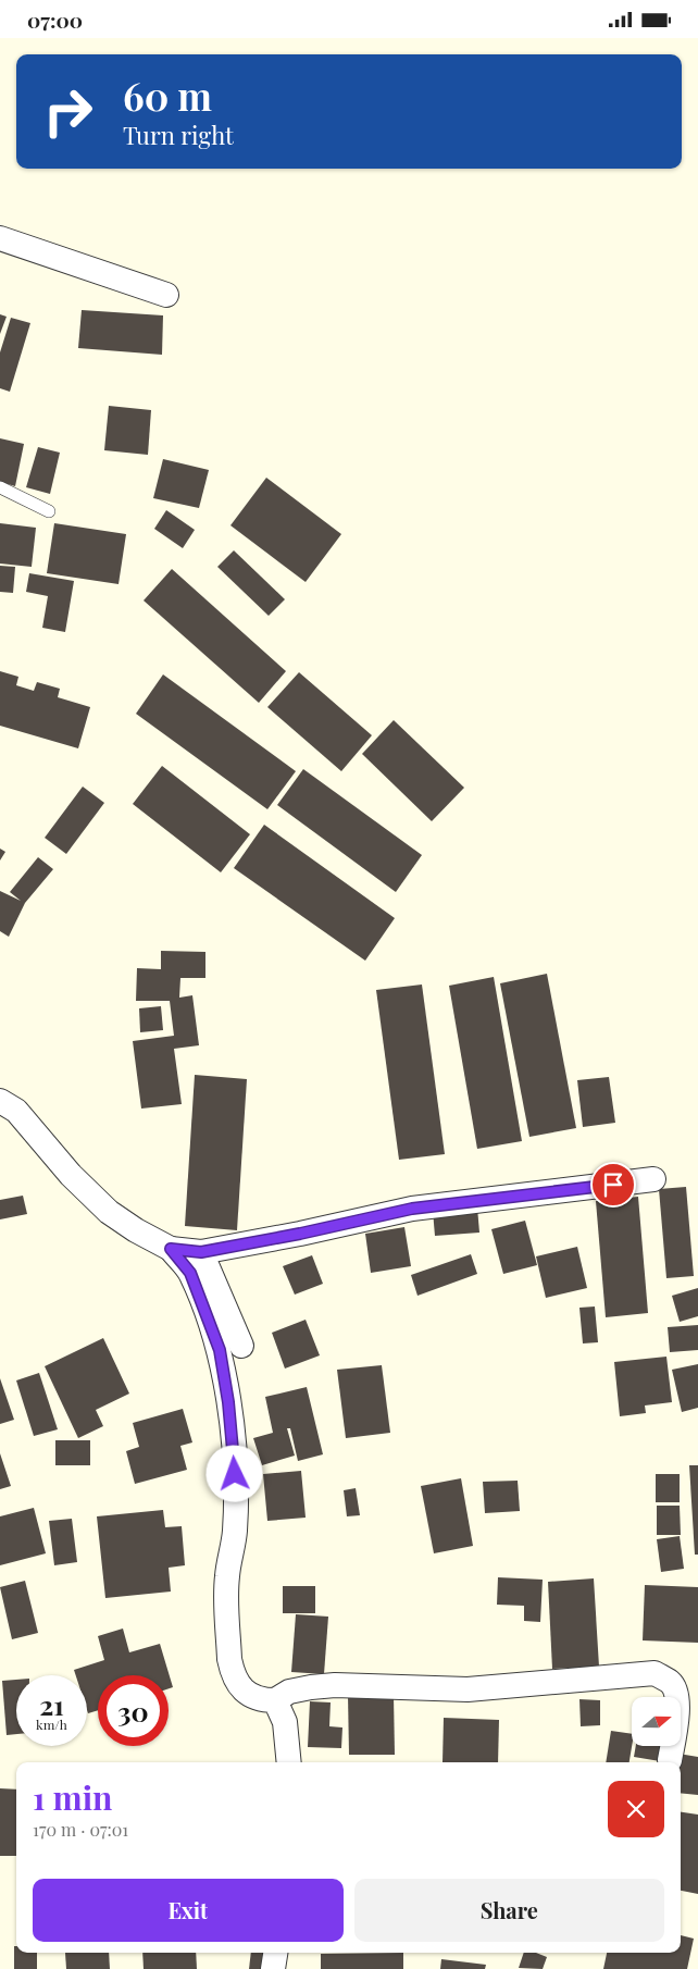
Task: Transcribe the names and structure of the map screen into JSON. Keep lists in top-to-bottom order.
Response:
{
  "north": "right",
  "page": {
    "status": "07:00",
    "turn": ["60 m", "Turn right"],
    "speed": "21 km/h",
    "limit": "30",
    "heading": ["1 min", "170 m · 07:01"],
    "buttons": ["Exit", "Share"]
  }
}
